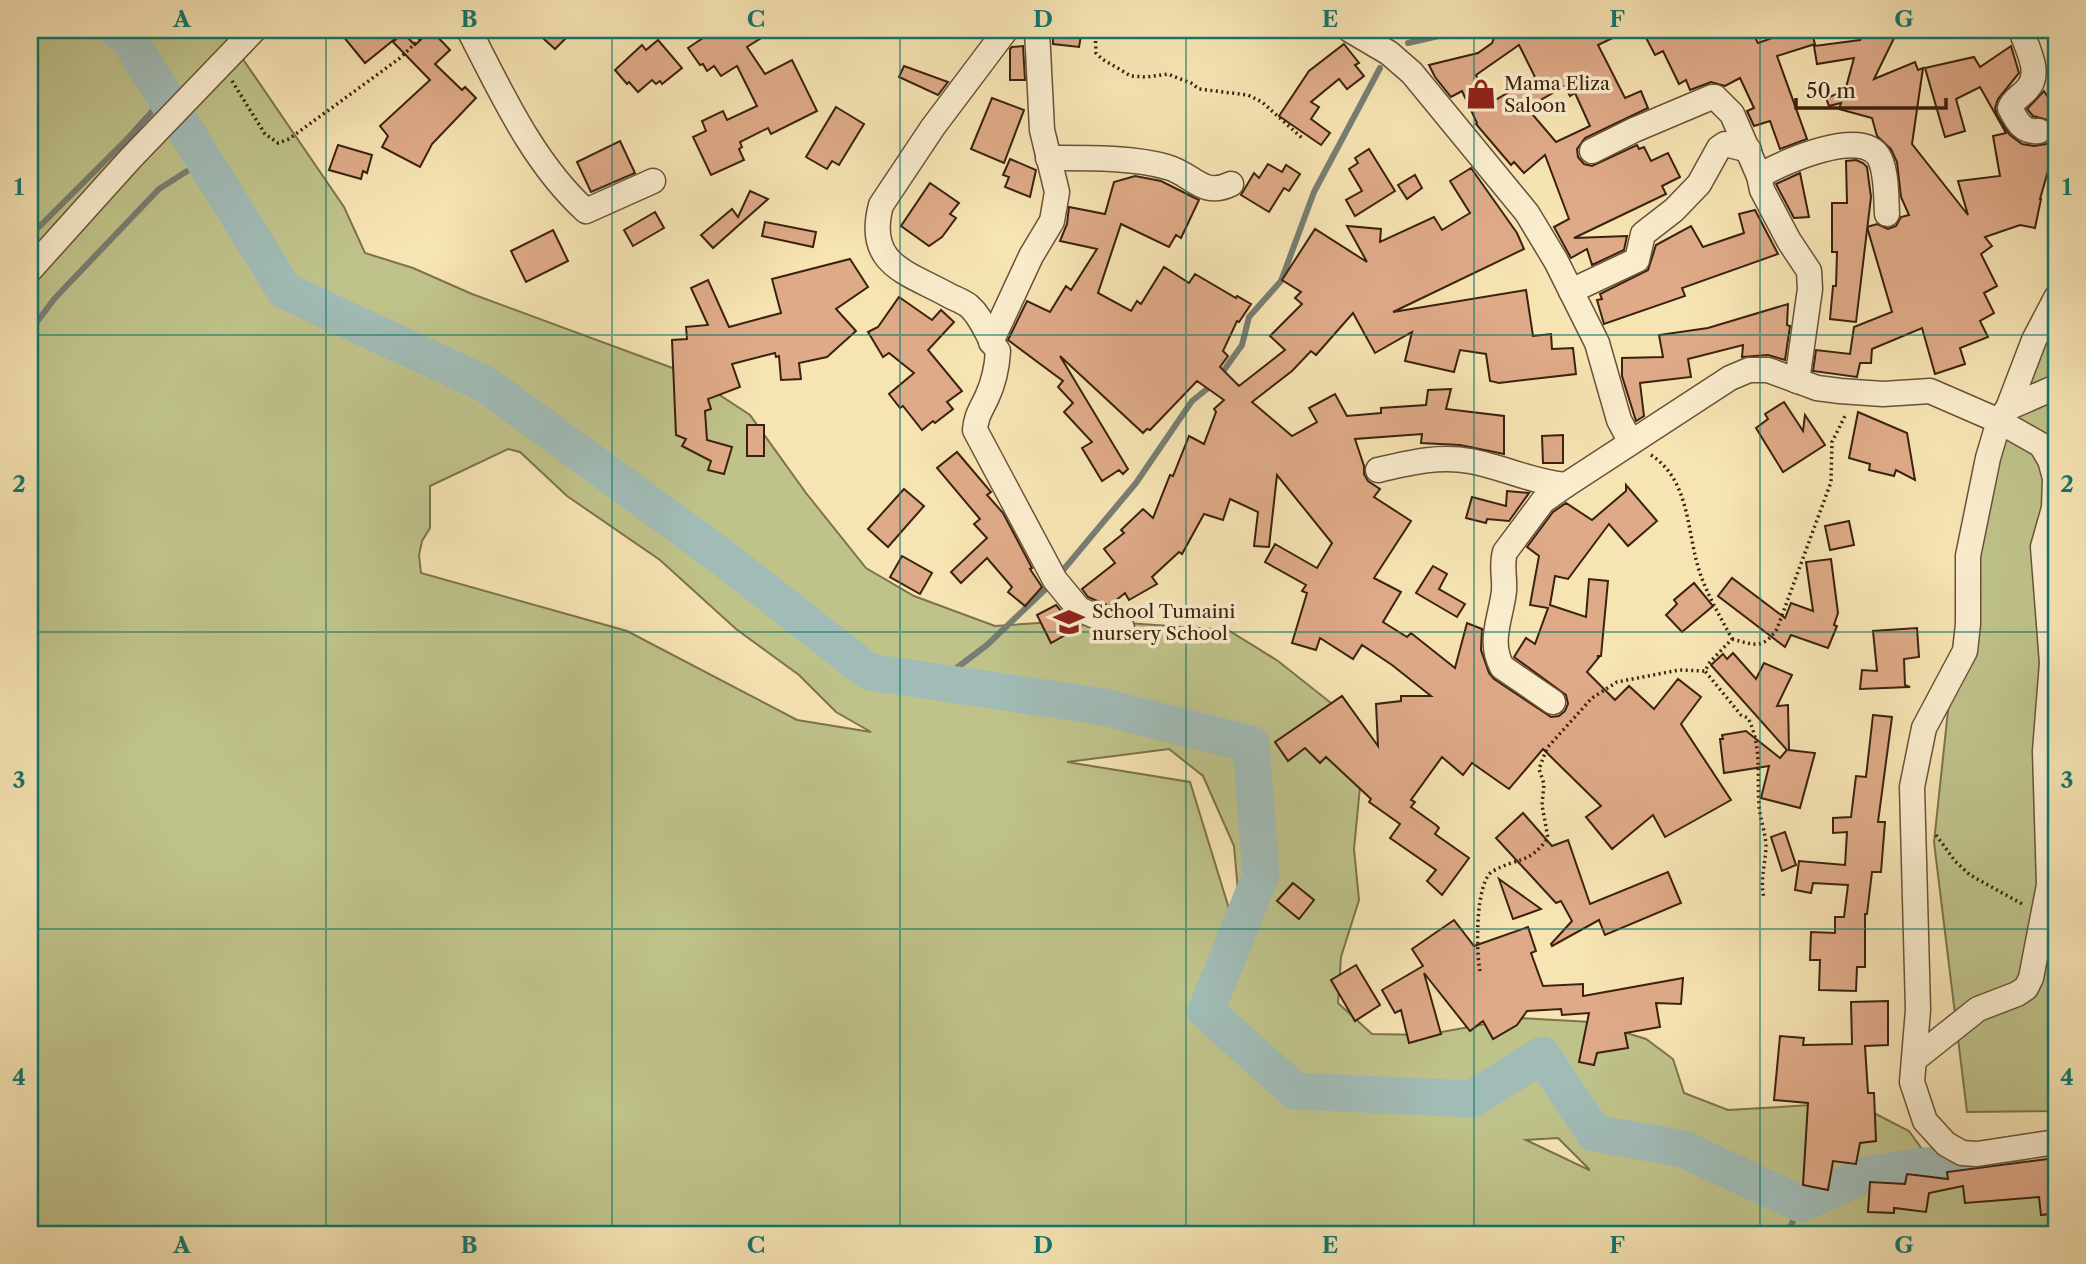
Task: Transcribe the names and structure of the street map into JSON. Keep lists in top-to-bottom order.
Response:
{
  "places": {
    "shop": ["Mama Eliza Saloon"],
    "school or university": ["School Tumaini nursery School"]
  },
  "scale_bar": "50 m",
  "grid": {
    "columns": [
      "A",
      "B",
      "C",
      "D",
      "E",
      "F",
      "G"
    ],
    "rows": [
      "1",
      "2",
      "3",
      "4"
    ]
  }
}
